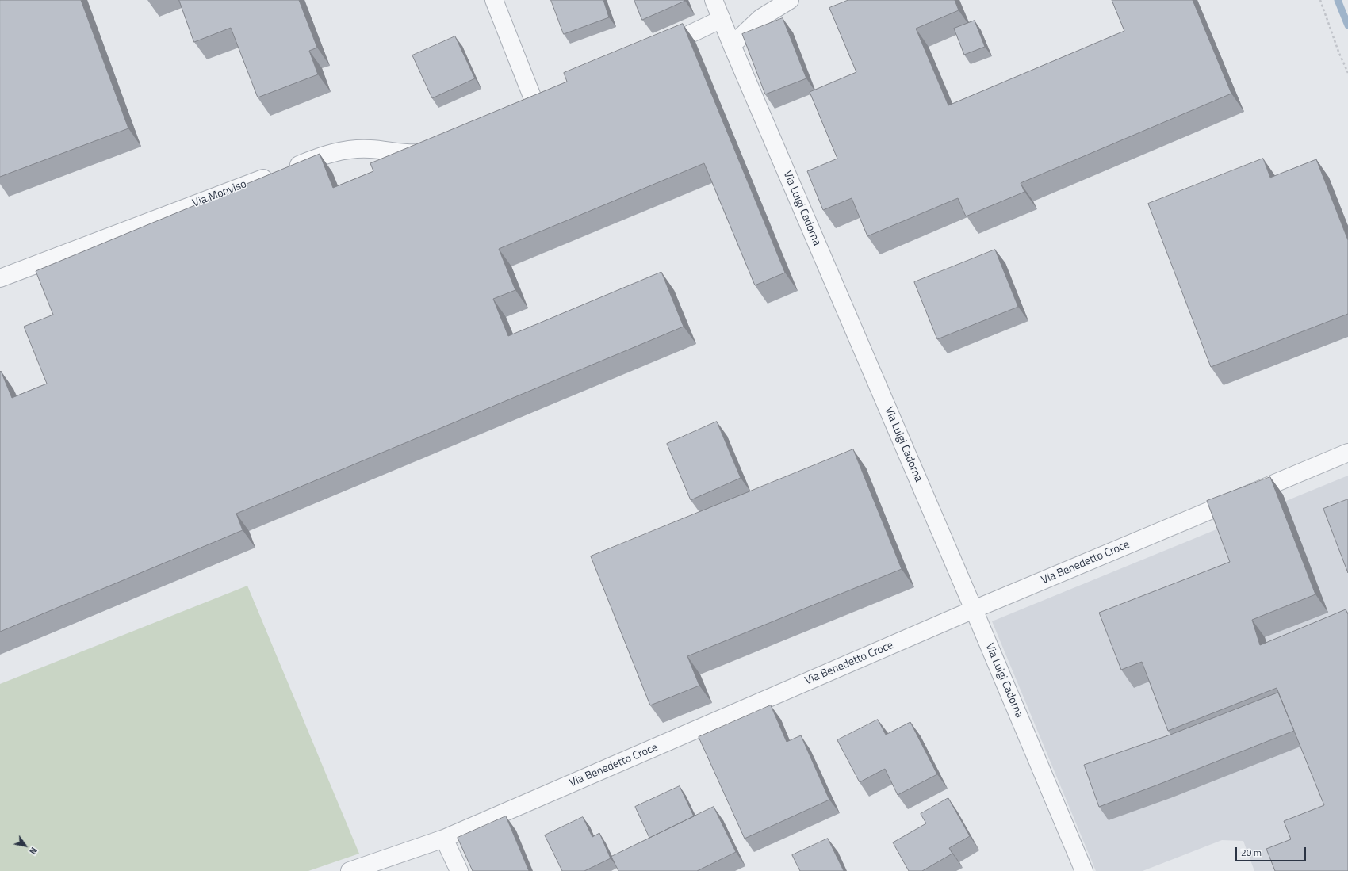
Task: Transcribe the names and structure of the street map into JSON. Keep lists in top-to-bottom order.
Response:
{
  "streets": {
    "street": ["Via Monviso", "Via Luigi Cadorna", "Via Benedetto Croce"]
  },
  "crossings": [
    ["Via Luigi Cadorna", "Via Benedetto Croce"]
  ],
  "scale_bar": "20 m",
  "north": "bottom right"
}
